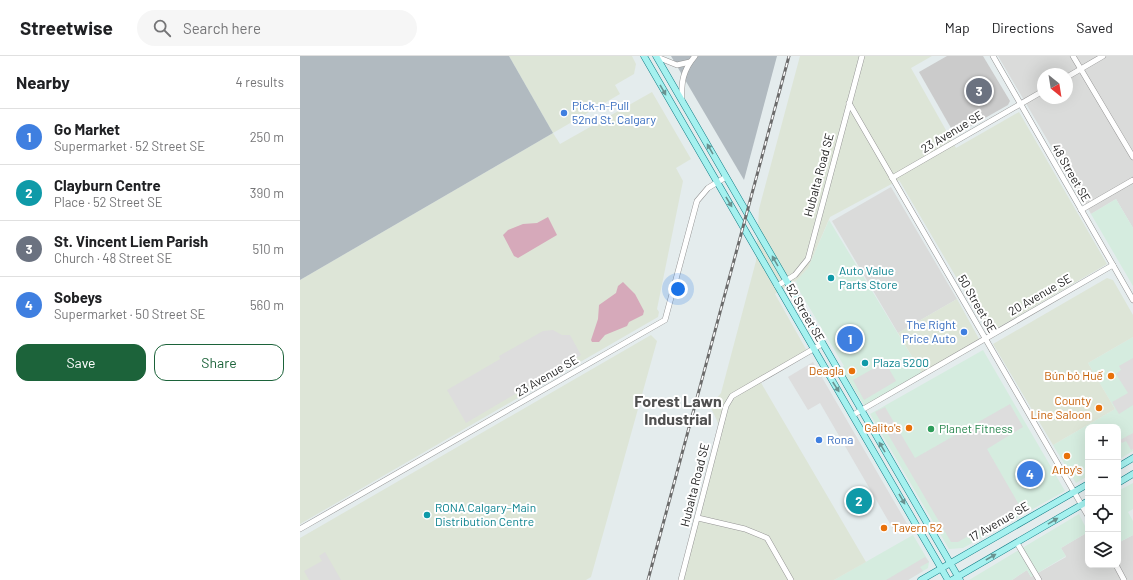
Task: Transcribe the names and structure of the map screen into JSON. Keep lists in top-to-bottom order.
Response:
{
  "streets": {
    "main road": ["52 Street SE", "17 Avenue SE"],
    "street": [
      "23 Avenue SE",
      "48 Street SE",
      "Hubalta Road SE",
      "20 Avenue SE",
      "50 Street SE"
    ]
  },
  "crossings": [
    ["23 Avenue SE", "48 Street SE"],
    ["23 Avenue SE", "50 Street SE"],
    ["23 Avenue SE", "52 Street SE"],
    ["48 Street SE", "20 Avenue SE"],
    ["Hubalta Road SE", "50 Street SE"],
    ["Hubalta Road SE", "52 Street SE"],
    ["20 Avenue SE", "50 Street SE"],
    ["20 Avenue SE", "52 Street SE"],
    ["50 Street SE", "17 Avenue SE"],
    ["52 Street SE", "17 Avenue SE"]
  ],
  "districts": ["Forest Lawn Industrial"],
  "places": [
    "Pick-n-Pull 52nd St. Calgary",
    "Auto Value Parts Store",
    "The Right Price Auto",
    "Plaza 5200",
    "Deagla",
    "Bún bò Huế",
    "County Line Saloon",
    "Galito's",
    "Planet Fitness",
    "Rona",
    "Arby's",
    "RONA Calgary–Main Distribution Centre",
    "Tavern 52"
  ],
  "north": "bottom right",
  "page": {
    "header": "Streetwise",
    "search": "Search here",
    "nav": ["Map", "Directions", "Saved"],
    "heading": ["Nearby", "4 results"],
    "pins": [
      "3",
      "1",
      "4",
      "2"
    ],
    "list": [
      {
        "mark": "1",
        "name": "Go Market",
        "note": "Supermarket · 52 Street SE",
        "value": "250 m"
      },
      {
        "mark": "2",
        "name": "Clayburn Centre",
        "note": "Place · 52 Street SE",
        "value": "390 m"
      },
      {
        "mark": "3",
        "name": "St. Vincent Liem Parish",
        "note": "Church · 48 Street SE",
        "value": "510 m"
      },
      {
        "mark": "4",
        "name": "Sobeys",
        "note": "Supermarket · 50 Street SE",
        "value": "560 m"
      }
    ],
    "buttons": ["Save", "Share"],
    "map_buttons": ["+", "−"]
  }
}
